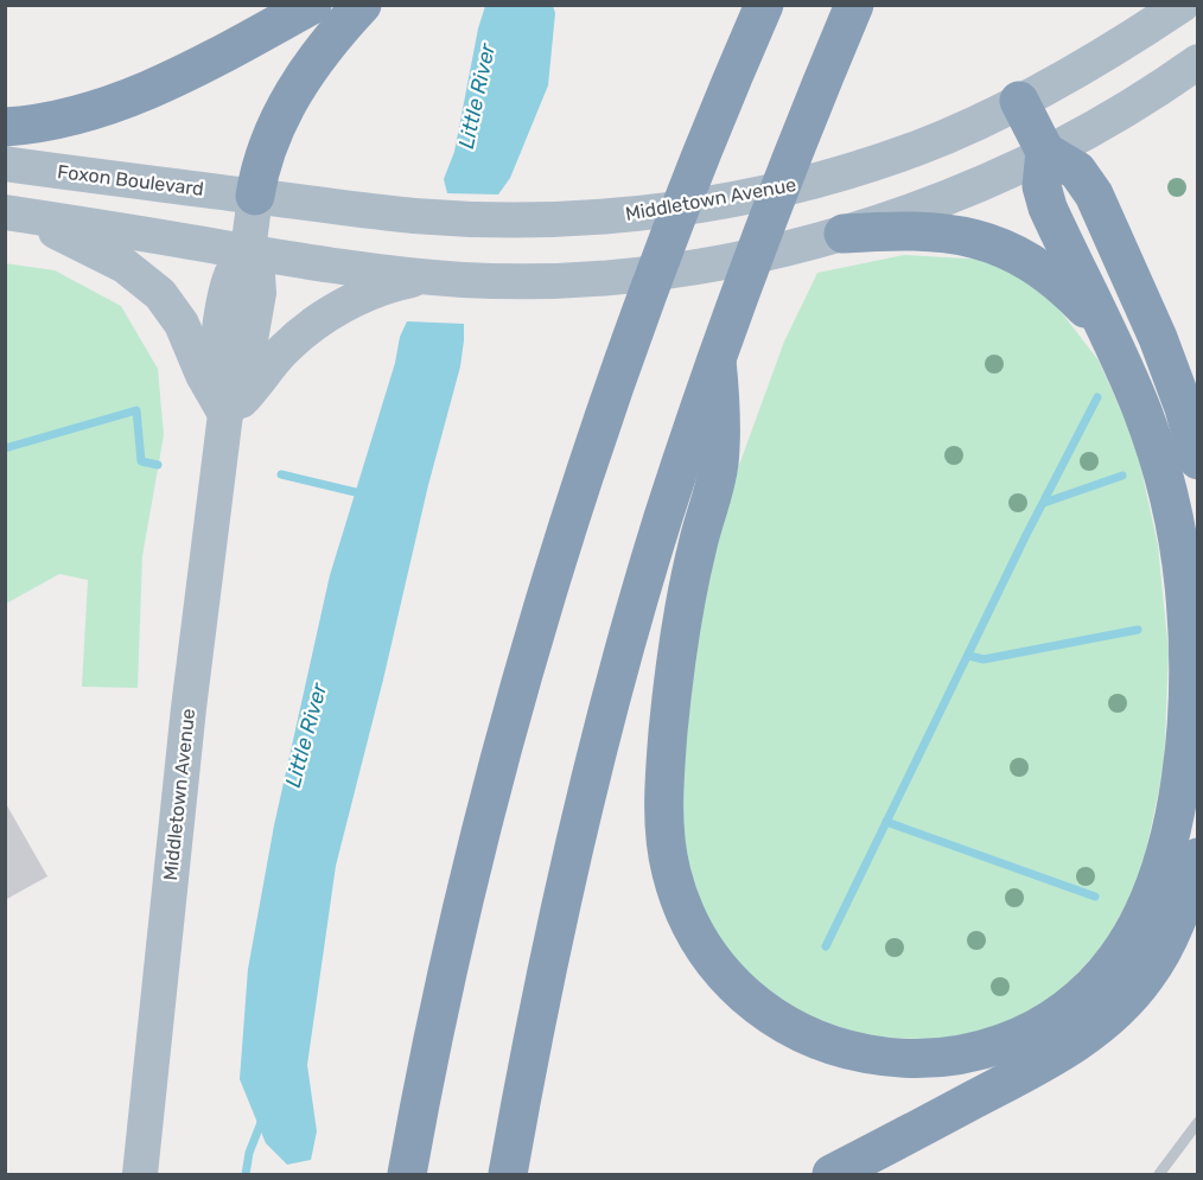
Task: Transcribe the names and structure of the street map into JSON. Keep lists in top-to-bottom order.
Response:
{
  "streets": {
    "main road": ["Foxon Boulevard", "Middletown Avenue"]
  },
  "crossings": [
    ["Foxon Boulevard", "Middletown Avenue"]
  ],
  "water": ["Little River"]
}
